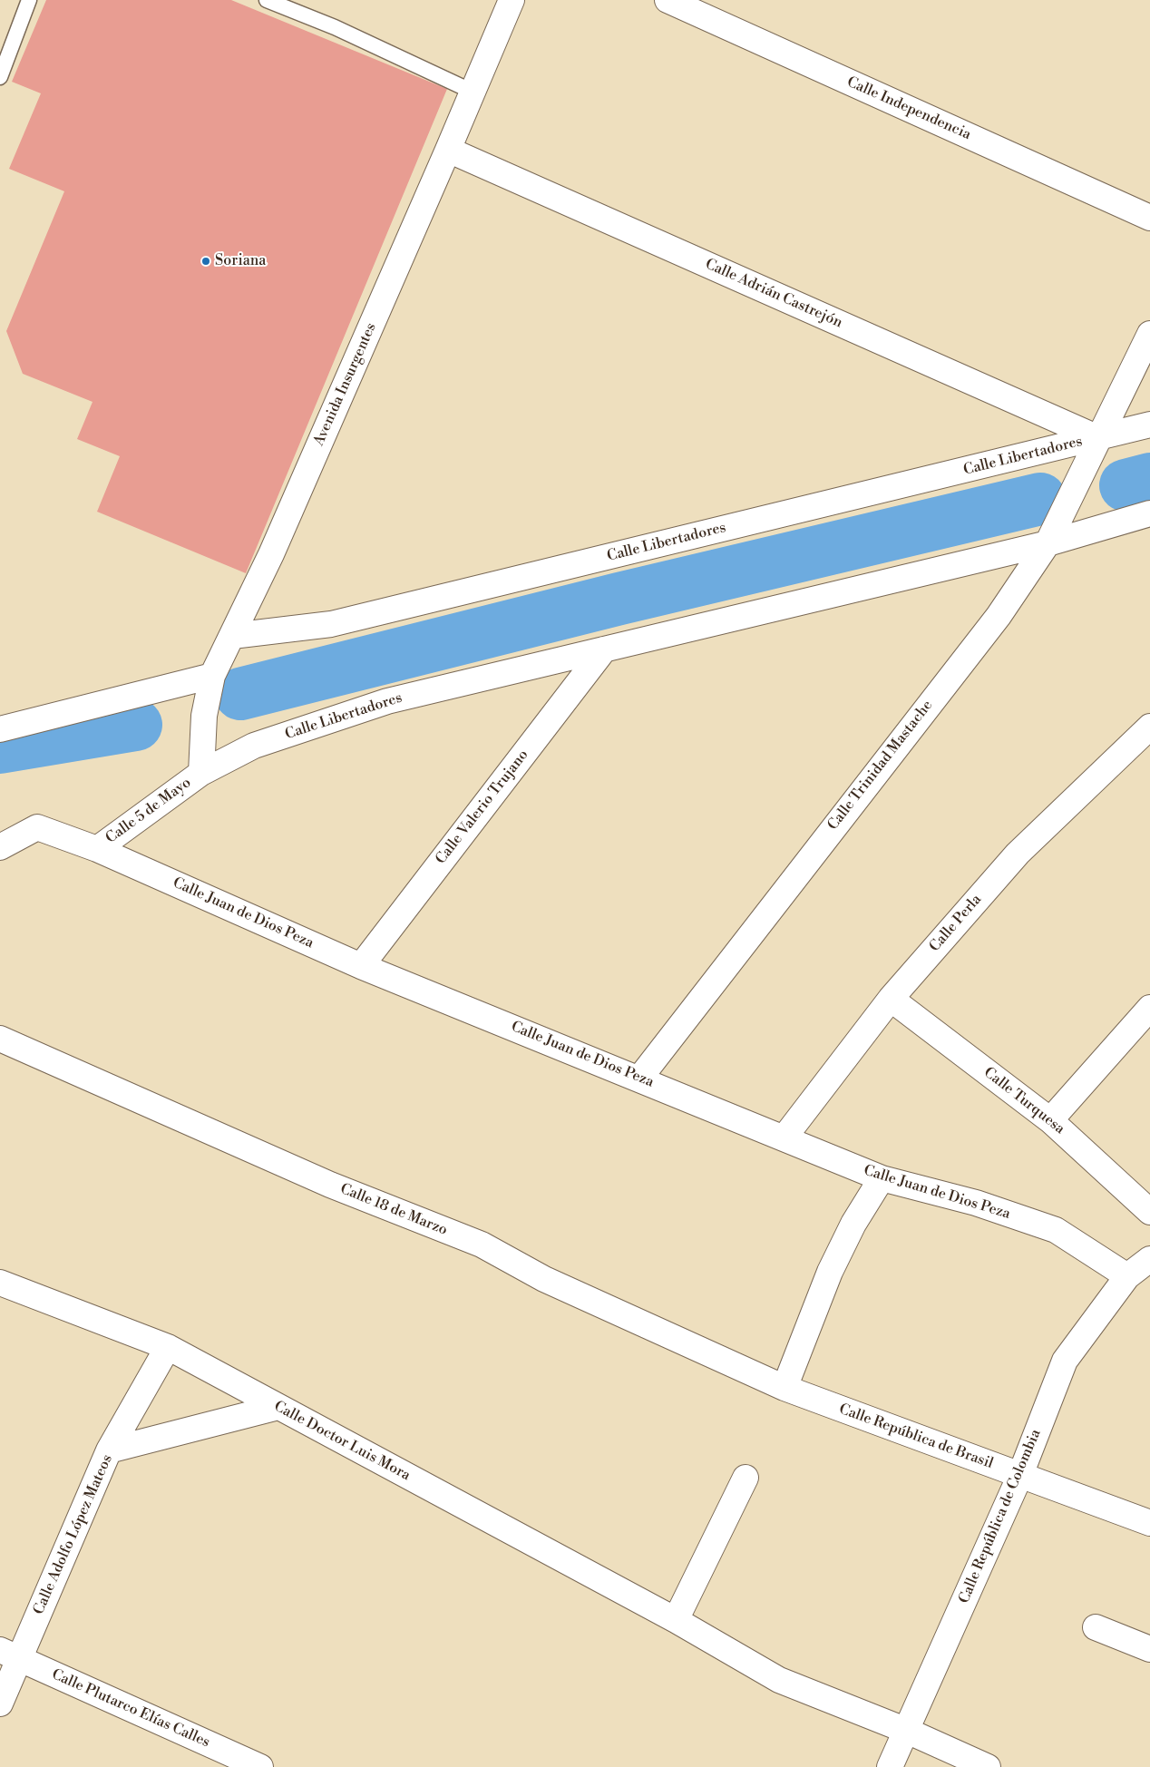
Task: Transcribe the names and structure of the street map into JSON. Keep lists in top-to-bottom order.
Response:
{
  "streets": {
    "street": [
      "Calle Independencia",
      "Calle Adrián Castrejón",
      "Avenida Insurgentes",
      "Calle Libertadores",
      "Calle Trinidad Mastache",
      "Calle Valerio Trujano",
      "Calle 5 de Mayo",
      "Calle Juan de Dios Peza",
      "Calle Perla",
      "Calle Turquesa",
      "Calle 18 de Marzo",
      "Calle República de Brasil",
      "Calle Doctor Luis Mora",
      "Calle República de Colombia",
      "Calle Adolfo López Mateos",
      "Calle Plutarco Elías Calles"
    ]
  },
  "crossings": [
    ["Calle Adrián Castrejón", "Avenida Insurgentes"],
    ["Calle Adrián Castrejón", "Calle Libertadores"],
    ["Calle Adrián Castrejón", "Calle Trinidad Mastache"],
    ["Avenida Insurgentes", "Calle Libertadores"],
    ["Avenida Insurgentes", "Calle 5 de Mayo"],
    ["Calle Libertadores", "Calle Trinidad Mastache"],
    ["Calle Libertadores", "Calle Valerio Trujano"],
    ["Calle Libertadores", "Calle 5 de Mayo"],
    ["Calle Trinidad Mastache", "Calle Juan de Dios Peza"],
    ["Calle Valerio Trujano", "Calle Juan de Dios Peza"],
    ["Calle 5 de Mayo", "Calle Juan de Dios Peza"],
    ["Calle Juan de Dios Peza", "Calle Perla"],
    ["Calle Juan de Dios Peza", "Calle República de Colombia"],
    ["Calle Perla", "Calle Turquesa"],
    ["Calle 18 de Marzo", "Calle República de Brasil"],
    ["Calle República de Brasil", "Calle República de Colombia"],
    ["Calle Doctor Luis Mora", "Calle República de Colombia"],
    ["Calle Doctor Luis Mora", "Calle Adolfo López Mateos"],
    ["Calle Adolfo López Mateos", "Calle Plutarco Elías Calles"]
  ],
  "places": ["Soriana"]
}
